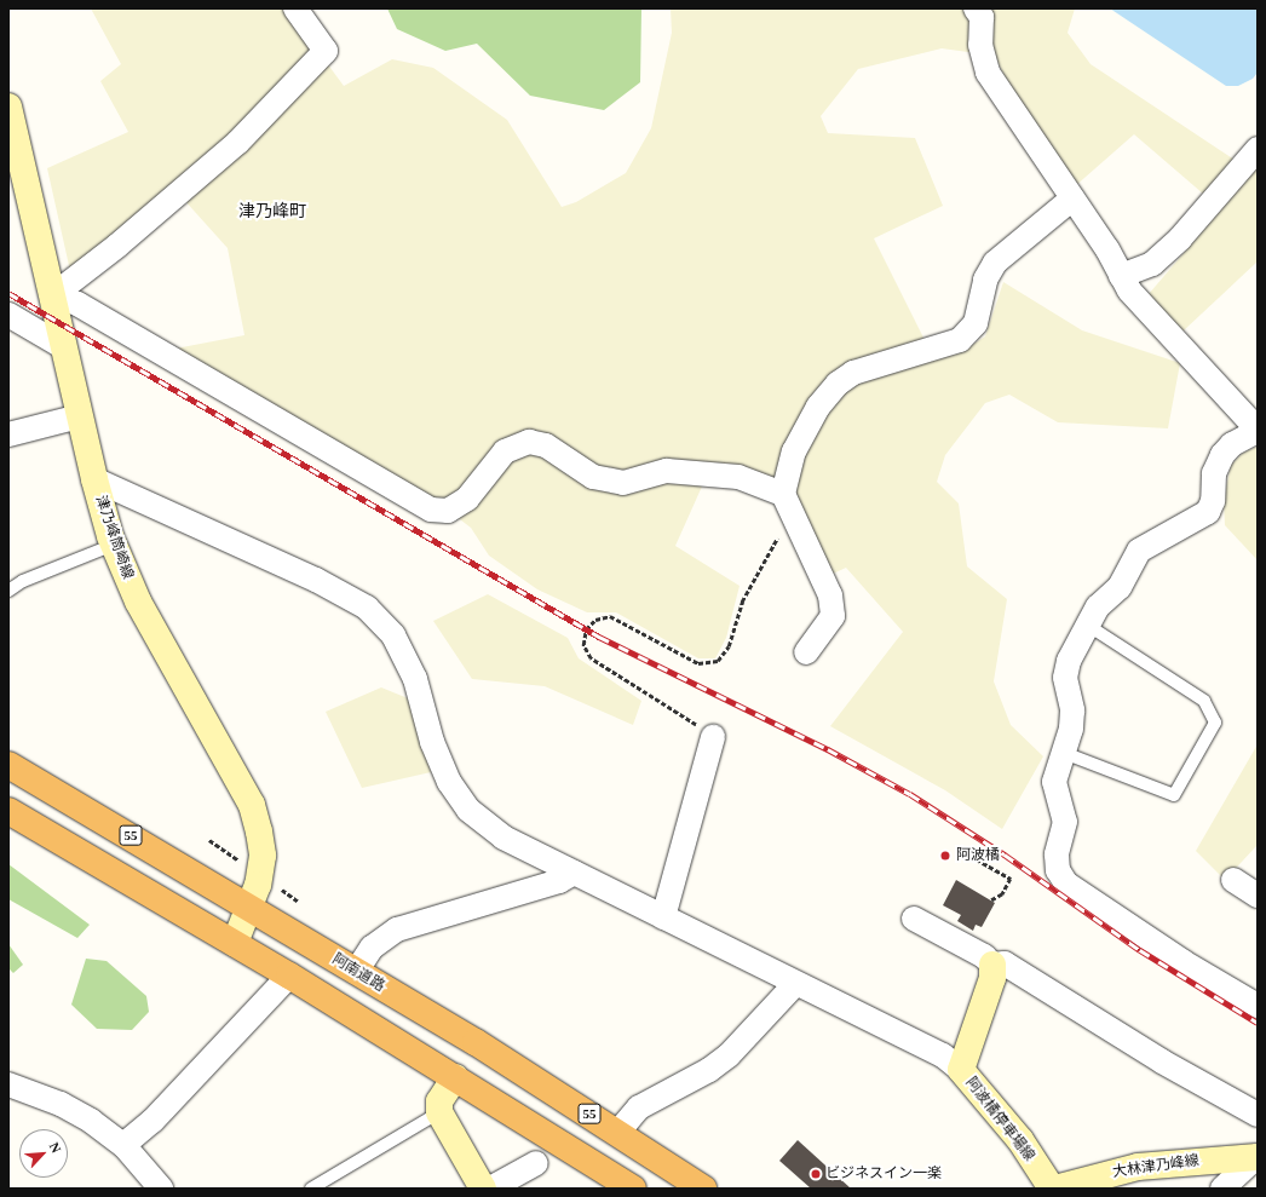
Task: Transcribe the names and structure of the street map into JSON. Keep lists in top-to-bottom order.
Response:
{
  "streets": {
    "highway": ["55", "阿南道路"],
    "main road": ["津乃峰筒崎線", "阿波橘停車場線", "大林津乃峰線"]
  },
  "crossings": [
    ["津乃峰筒崎線", "阿南道路"]
  ],
  "districts": ["津乃峰町"],
  "places": ["阿波橘", "ビジネスイン一楽"],
  "north": "top right"
}
